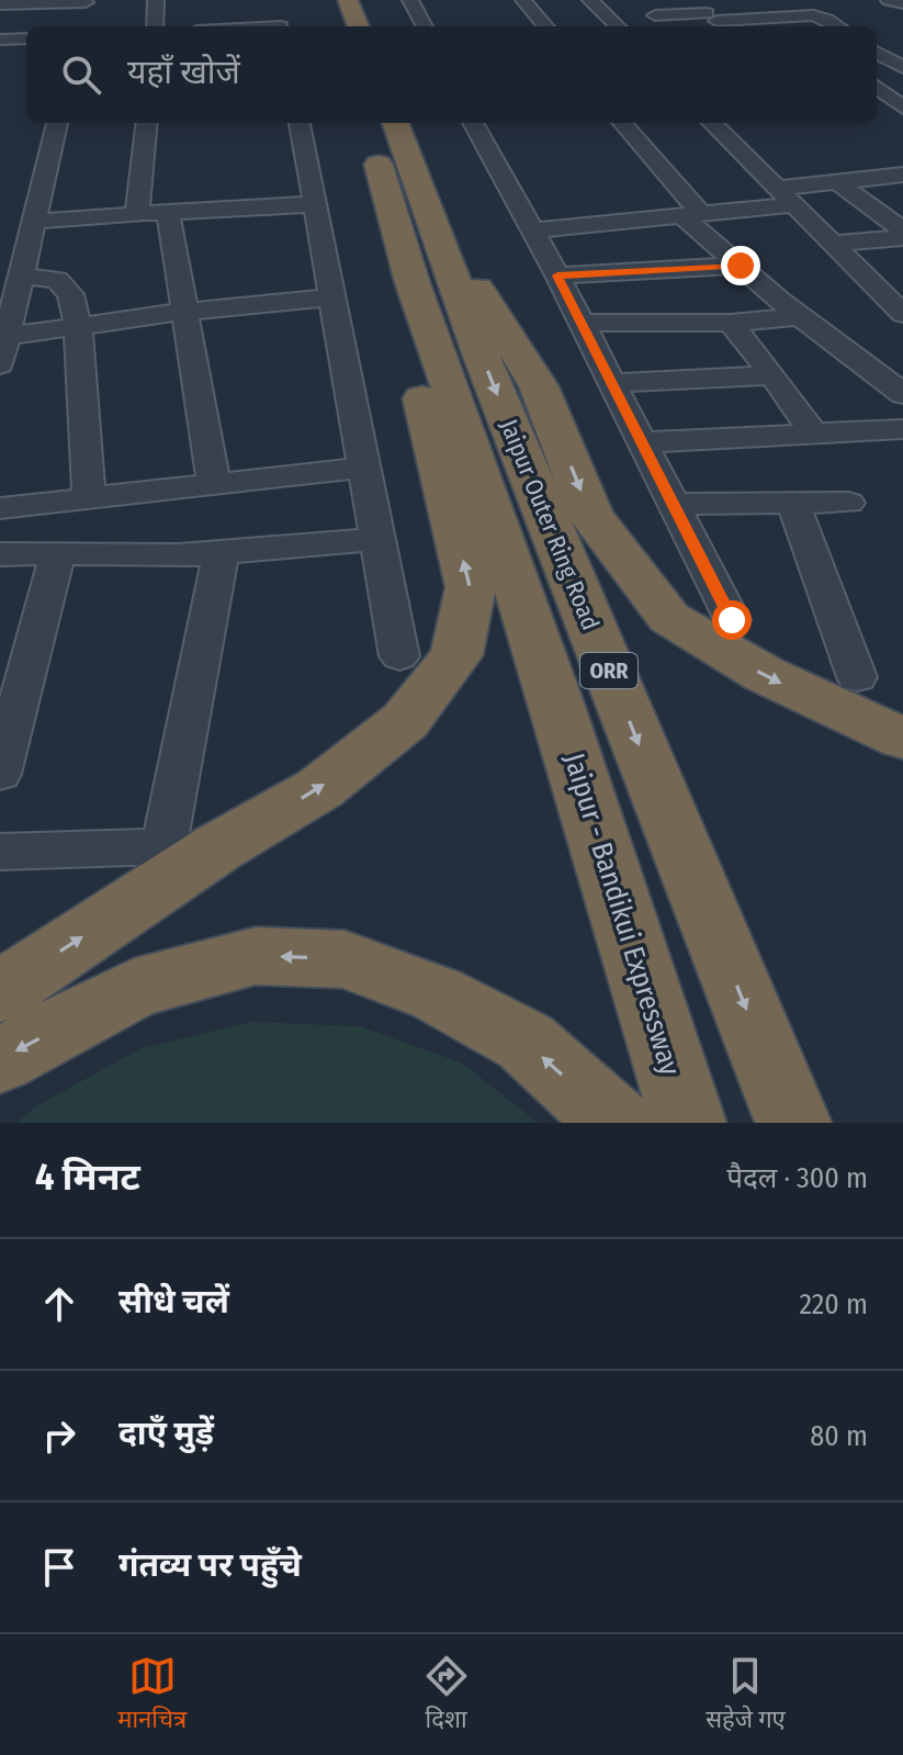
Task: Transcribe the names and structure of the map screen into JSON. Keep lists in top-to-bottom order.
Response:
{
  "streets": {
    "highway": ["Jaipur Outer Ring Road", "ORR", "Jaipur - Bandikui Expressway"]
  },
  "page": {
    "search": "यहाँ खोजें",
    "heading": ["4 मिनट", "पैदल · 300 m"],
    "list": [
      ["सीधे चलें", "220 m"],
      ["दाएँ मुड़ें", "80 m"],
      "गंतव्य पर पहुँचे"
    ],
    "nav": ["मानचित्र", "दिशा", "सहेजे गए"]
  }
}
